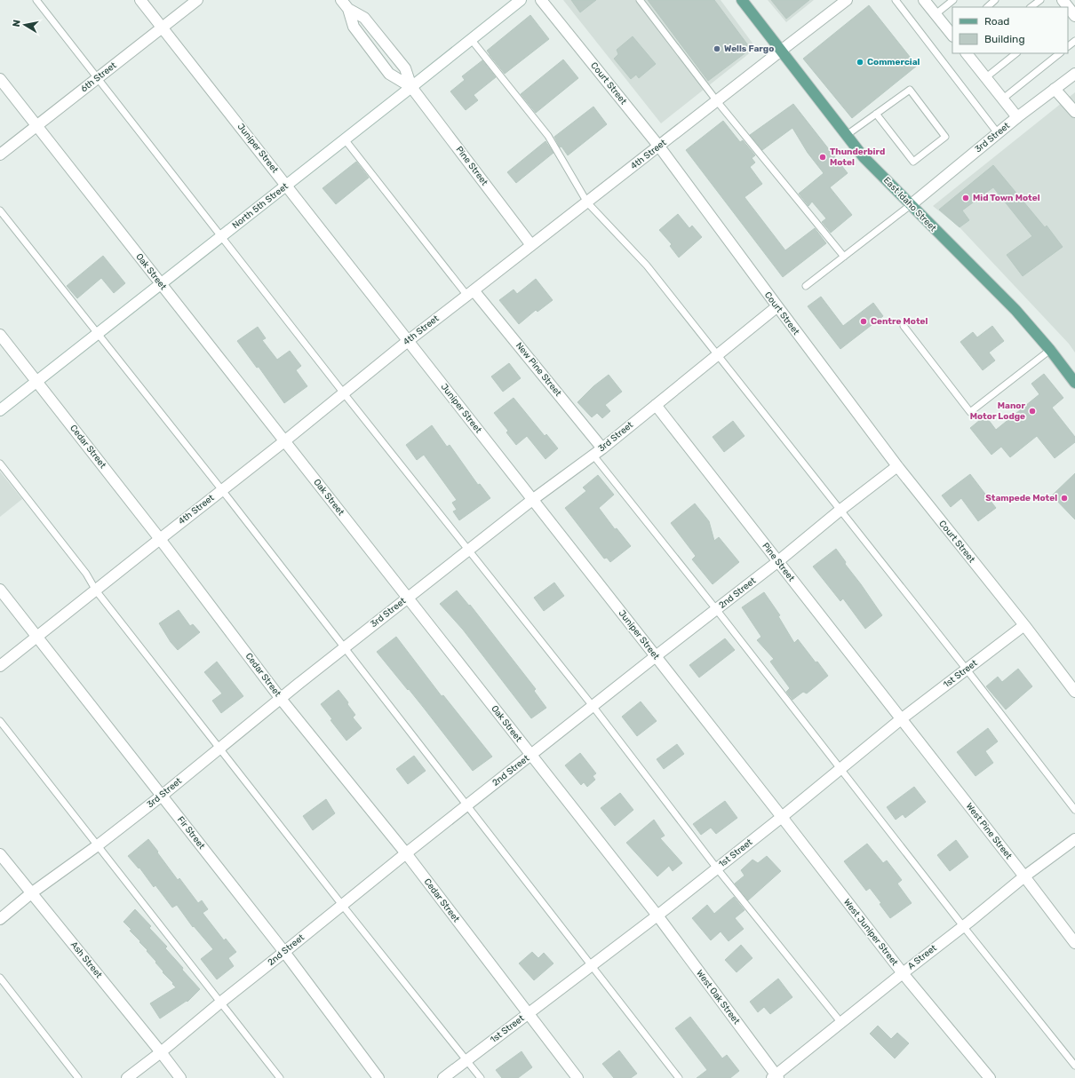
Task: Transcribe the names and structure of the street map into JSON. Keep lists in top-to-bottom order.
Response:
{
  "streets": {
    "main road": ["East Idaho Street"],
    "street": [
      "6th Street",
      "Court Street",
      "3rd Street",
      "Juniper Street",
      "4th Street",
      "Pine Street",
      "North 5th Street",
      "Oak Street",
      "New Pine Street",
      "Cedar Street",
      "2nd Street",
      "1st Street",
      "West Pine Street",
      "Fir Street",
      "West Juniper Street",
      "A Street",
      "Ash Street",
      "West Oak Street"
    ]
  },
  "crossings": [
    ["6th Street", "Juniper Street"],
    ["6th Street", "Oak Street"],
    ["Court Street", "3rd Street"],
    ["Court Street", "4th Street"],
    ["Court Street", "2nd Street"],
    ["Court Street", "1st Street"],
    ["3rd Street", "Juniper Street"],
    ["3rd Street", "Pine Street"],
    ["3rd Street", "East Idaho Street"],
    ["3rd Street", "Oak Street"],
    ["3rd Street", "New Pine Street"],
    ["3rd Street", "Cedar Street"],
    ["3rd Street", "Fir Street"],
    ["3rd Street", "Ash Street"],
    ["Juniper Street", "4th Street"],
    ["Juniper Street", "North 5th Street"],
    ["Juniper Street", "2nd Street"],
    ["Juniper Street", "1st Street"],
    ["Juniper Street", "West Juniper Street"],
    ["4th Street", "Pine Street"],
    ["4th Street", "East Idaho Street"],
    ["4th Street", "Oak Street"],
    ["4th Street", "New Pine Street"],
    ["4th Street", "Cedar Street"],
    ["4th Street", "Fir Street"],
    ["Pine Street", "North 5th Street"],
    ["Pine Street", "2nd Street"],
    ["Pine Street", "1st Street"],
    ["Pine Street", "West Pine Street"],
    ["North 5th Street", "Oak Street"],
    ["North 5th Street", "Cedar Street"],
    ["Oak Street", "2nd Street"],
    ["Oak Street", "1st Street"],
    ["Oak Street", "West Oak Street"],
    ["Cedar Street", "2nd Street"],
    ["Cedar Street", "1st Street"],
    ["2nd Street", "Fir Street"],
    ["2nd Street", "Ash Street"],
    ["1st Street", "West Pine Street"],
    ["1st Street", "West Juniper Street"],
    ["1st Street", "West Oak Street"],
    ["West Pine Street", "A Street"],
    ["West Juniper Street", "A Street"],
    ["A Street", "West Oak Street"]
  ],
  "places": [
    "Wells Fargo",
    "Commercial",
    "Thunderbird Motel",
    "Mid Town Motel",
    "Centre Motel",
    "Manor Motor Lodge",
    "Stampede Motel"
  ],
  "legend": ["Road", "Building"],
  "north": "left"
}
